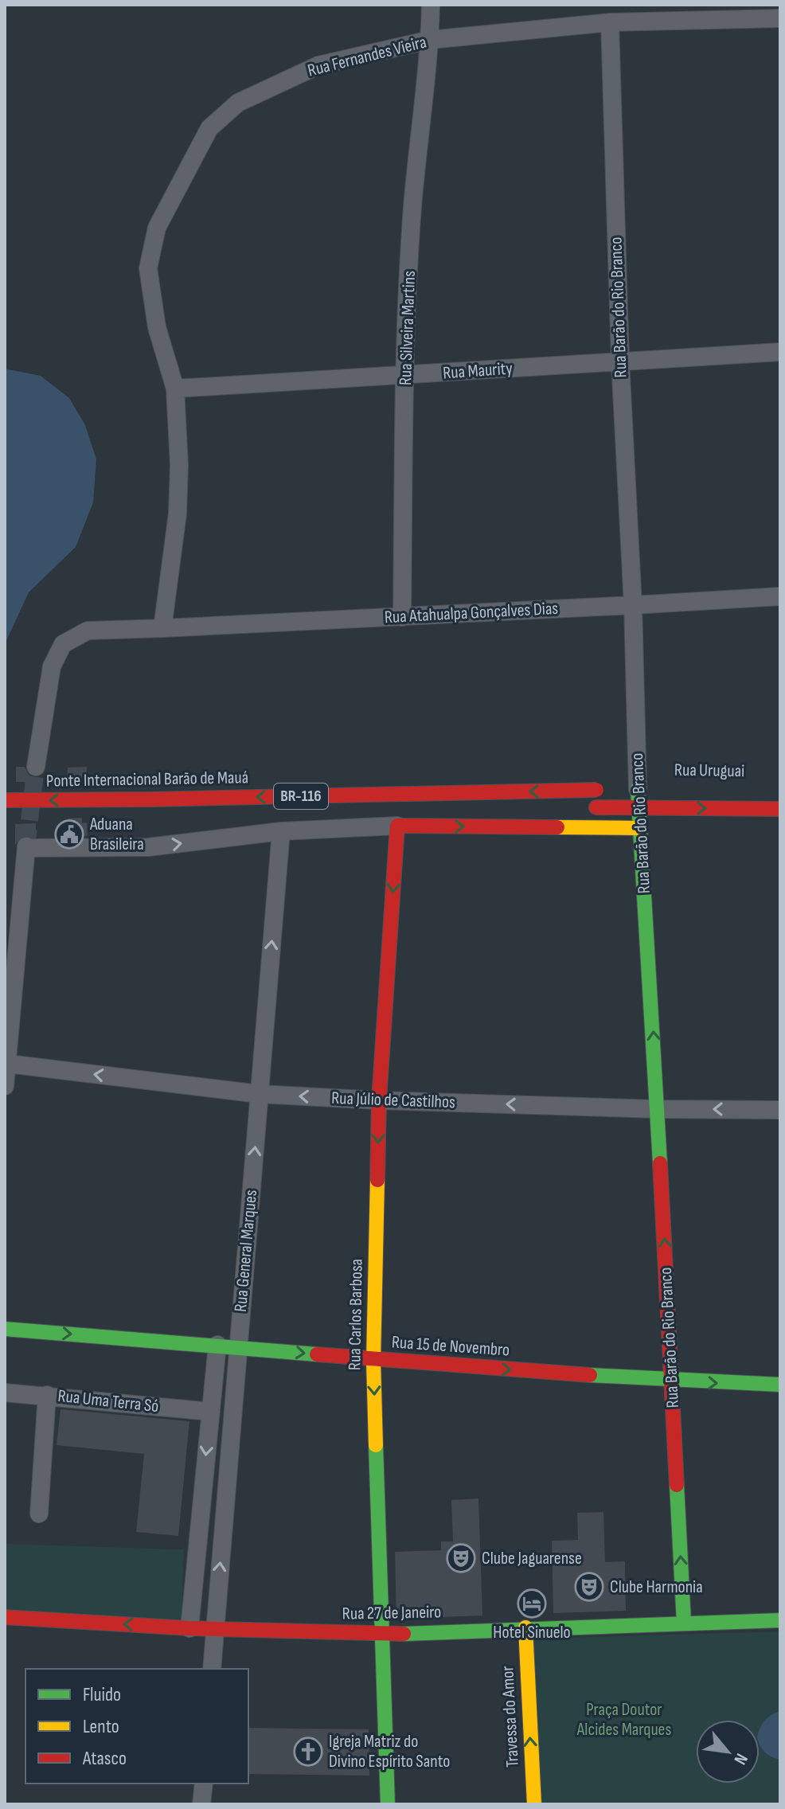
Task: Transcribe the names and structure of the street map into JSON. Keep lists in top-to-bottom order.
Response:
{
  "streets": {
    "main road": [
      "Rua Barão do Rio Branco",
      "Ponte Internacional Barão de Mauá",
      "BR-116",
      "Rua Carlos Barbosa",
      "Rua 15 de Novembro",
      "Rua 27 de Janeiro",
      "Travessa do Amor"
    ],
    "street": [
      "Rua Fernandes Vieira",
      "Rua Silveira Martins",
      "Rua Maurity",
      "Rua Atahualpa Gonçalves Dias",
      "Rua Júlio de Castilhos",
      "Rua General Marques",
      "Rua Uma Terra Só"
    ]
  },
  "crossings": [
    ["Rua Fernandes Vieira", "Rua Barão do Rio Branco"],
    ["Rua Fernandes Vieira", "Rua Silveira Martins"],
    ["Rua Fernandes Vieira", "Rua Maurity"],
    ["Rua Fernandes Vieira", "Rua Atahualpa Gonçalves Dias"],
    ["Rua Barão do Rio Branco", "Rua Maurity"],
    ["Rua Barão do Rio Branco", "Rua Atahualpa Gonçalves Dias"],
    ["Rua Barão do Rio Branco", "Rua Júlio de Castilhos"],
    ["Rua Barão do Rio Branco", "Rua 15 de Novembro"],
    ["Rua Barão do Rio Branco", "Rua 27 de Janeiro"],
    ["Rua Silveira Martins", "Rua Maurity"],
    ["Rua Silveira Martins", "Rua Atahualpa Gonçalves Dias"],
    ["Rua Júlio de Castilhos", "Rua General Marques"],
    ["Rua Júlio de Castilhos", "Rua Carlos Barbosa"],
    ["Rua General Marques", "Rua 15 de Novembro"],
    ["Rua General Marques", "Rua 27 de Janeiro"],
    ["Rua Carlos Barbosa", "Rua 15 de Novembro"],
    ["Rua Carlos Barbosa", "Rua 27 de Janeiro"],
    ["Rua 27 de Janeiro", "Travessa do Amor"]
  ],
  "one_way": [
    "Rua Barão do Rio Branco",
    "Rua Júlio de Castilhos",
    "Rua Carlos Barbosa",
    "Rua 15 de Novembro",
    "Travessa do Amor"
  ],
  "parks": ["Praça Doutor Alcides Marques"],
  "places": {
    "public building": ["Aduana Brasileira"],
    "theatre": ["Clube Jaguarense", "Clube Harmonia"],
    "hotel": ["Hotel Sinuelo"],
    "church": ["Igreja Matriz do Divino Espírito Santo"]
  },
  "legend": ["Fluido", "Lento", "Atasco"],
  "north": "bottom right"
}
